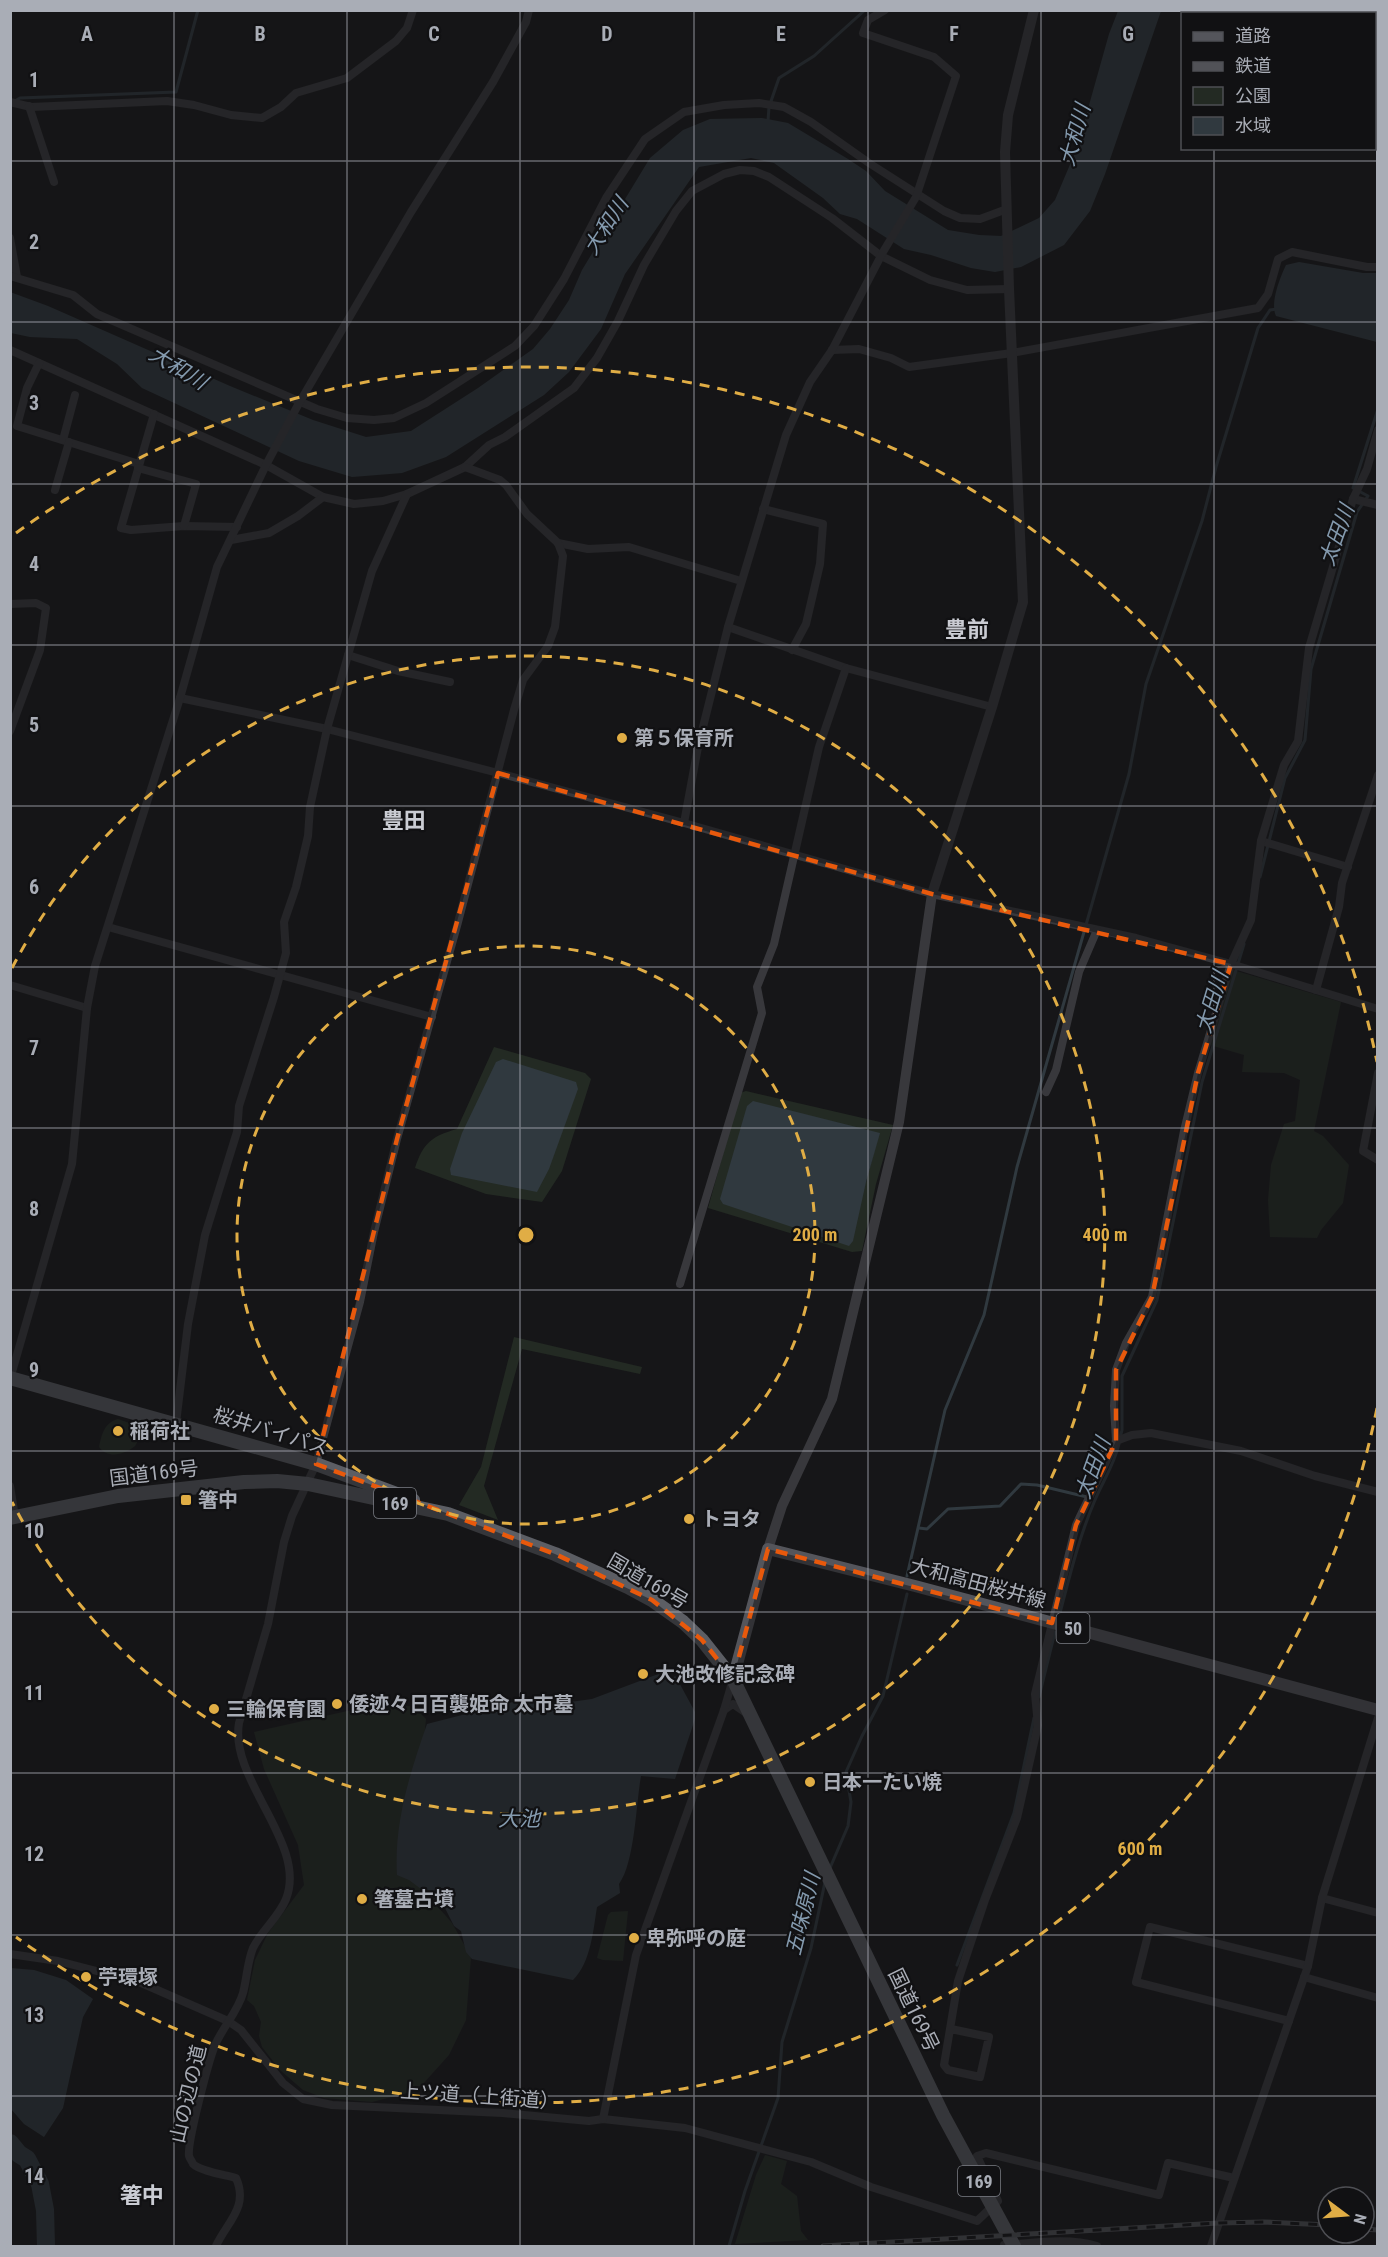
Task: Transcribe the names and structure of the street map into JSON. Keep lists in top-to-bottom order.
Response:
{
  "streets": {
    "highway": ["桜井バイパス", "国道169号", "169"],
    "main road": ["大和高田桜井線", "50"],
    "street": ["山の辺の道", "上ツ道（上街道）"]
  },
  "crossings": [
    ["桜井バイパス", "国道169号"],
    ["桜井バイパス", "山の辺の道"],
    ["国道169号", "山の辺の道"],
    ["山の辺の道", "上ツ道（上街道）"]
  ],
  "districts": ["豊前", "豊田", "箸中"],
  "water": [
    "大和川",
    "太田川",
    "大池",
    "五味原川"
  ],
  "places": {
    "other": [
      "第５保育所",
      "稲荷社",
      "トヨタ",
      "大池改修記念碑",
      "倭迹々日百襲姫命 太市墓",
      "三輪保育園",
      "日本一たい焼",
      "箸墓古墳",
      "卑弥呼の庭",
      "苧環塚"
    ],
    "transit": ["箸中"]
  },
  "legend": [
    "道路",
    "鉄道",
    "公園",
    "水域"
  ],
  "north": "right",
  "grid": {
    "columns": [
      "A",
      "B",
      "C",
      "D",
      "E",
      "F",
      "G"
    ],
    "rows": [
      "1",
      "2",
      "3",
      "4",
      "5",
      "6",
      "7",
      "8",
      "9",
      "10",
      "11",
      "12",
      "13",
      "14"
    ]
  },
  "rings": ["200 m", "400 m", "600 m"]
}
